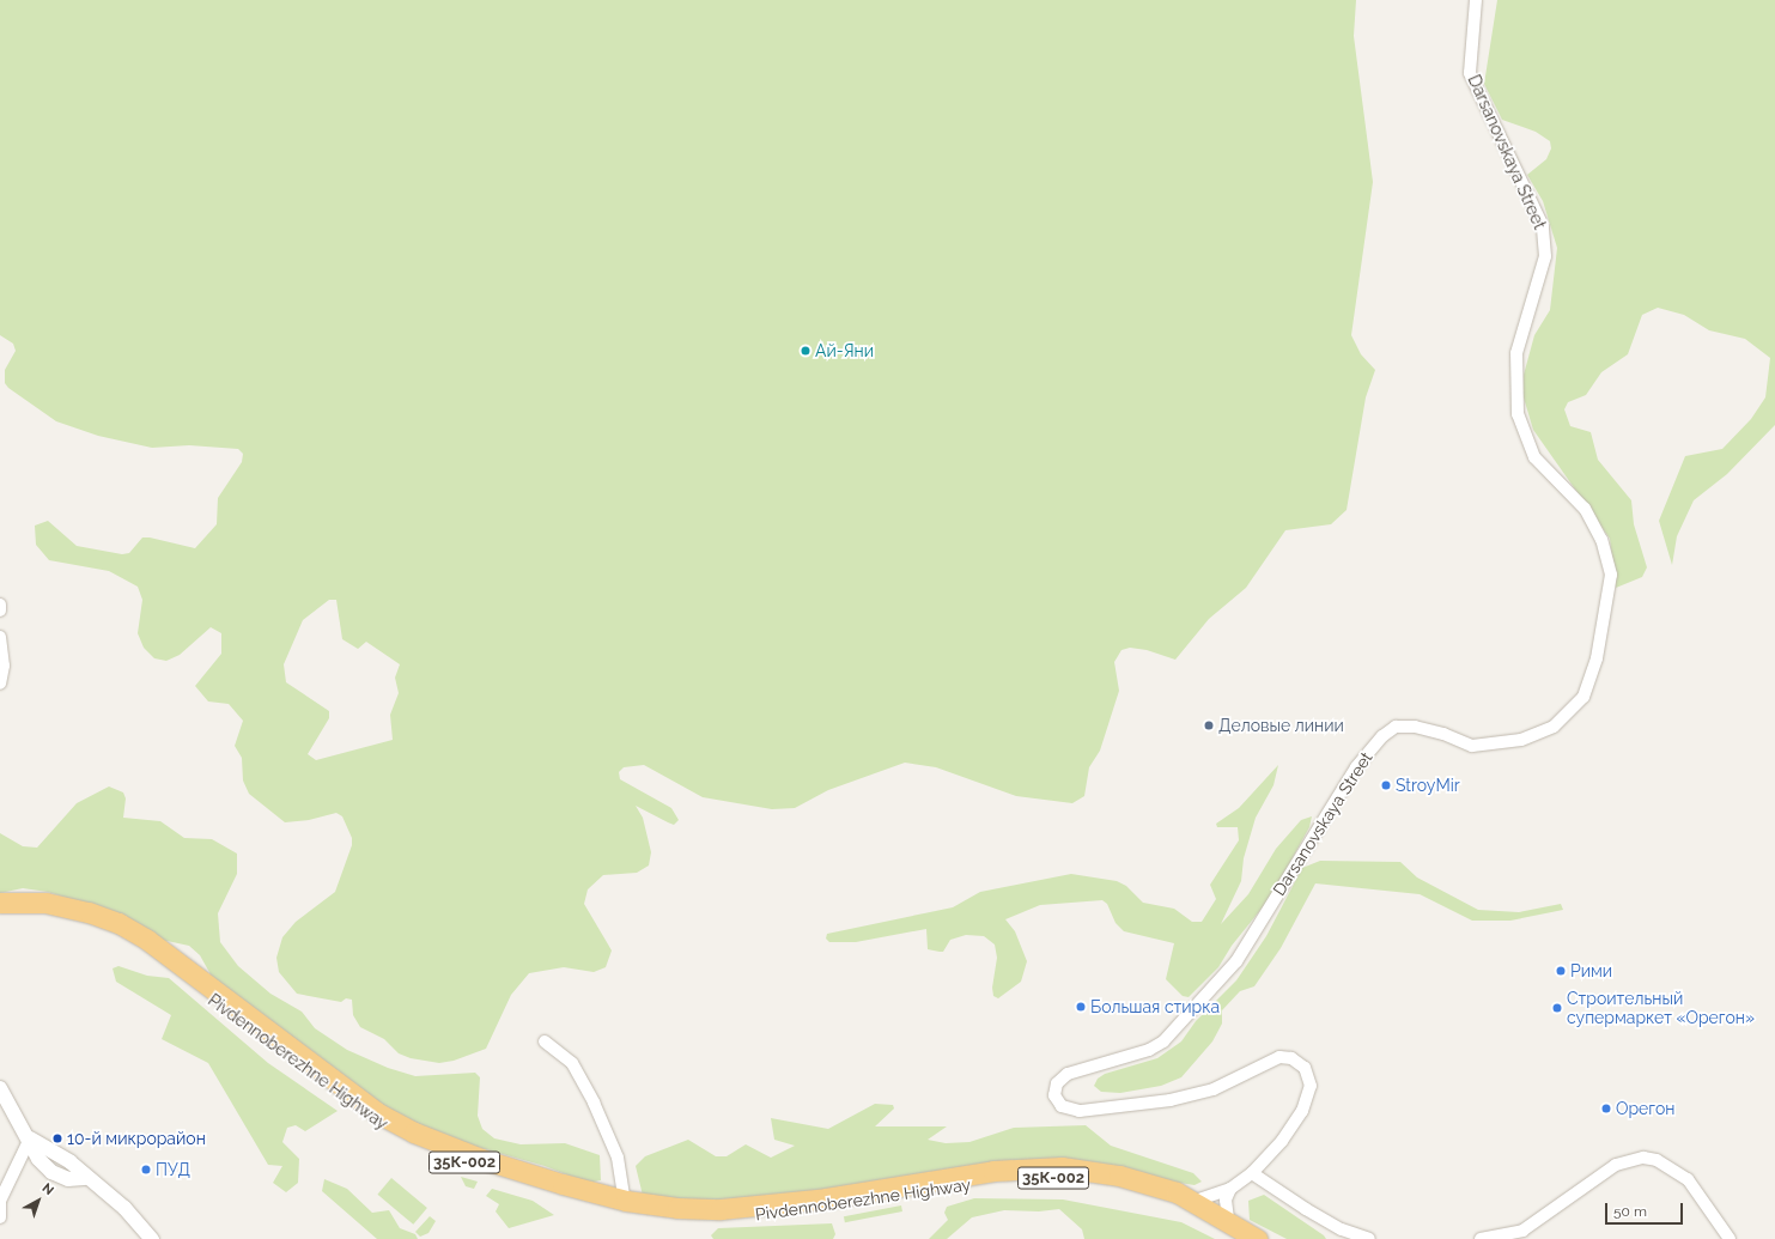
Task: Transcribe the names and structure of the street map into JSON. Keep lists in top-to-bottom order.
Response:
{
  "streets": {
    "highway": ["Pivdennoberezhne Highway", "35К-002"],
    "street": ["Darsanovskaya Street"]
  },
  "crossings": [
    ["Darsanovskaya Street", "Pivdennoberezhne Highway"]
  ],
  "places": [
    "Ай-Яни",
    "Деловые линии",
    "StroyMir",
    "Рими",
    "Большая стирка",
    "Строительный супермаркет «Орегон»",
    "Орегон",
    "10-й микрорайон",
    "ПУД"
  ],
  "scale_bar": "50 m",
  "north": "top right"
}
